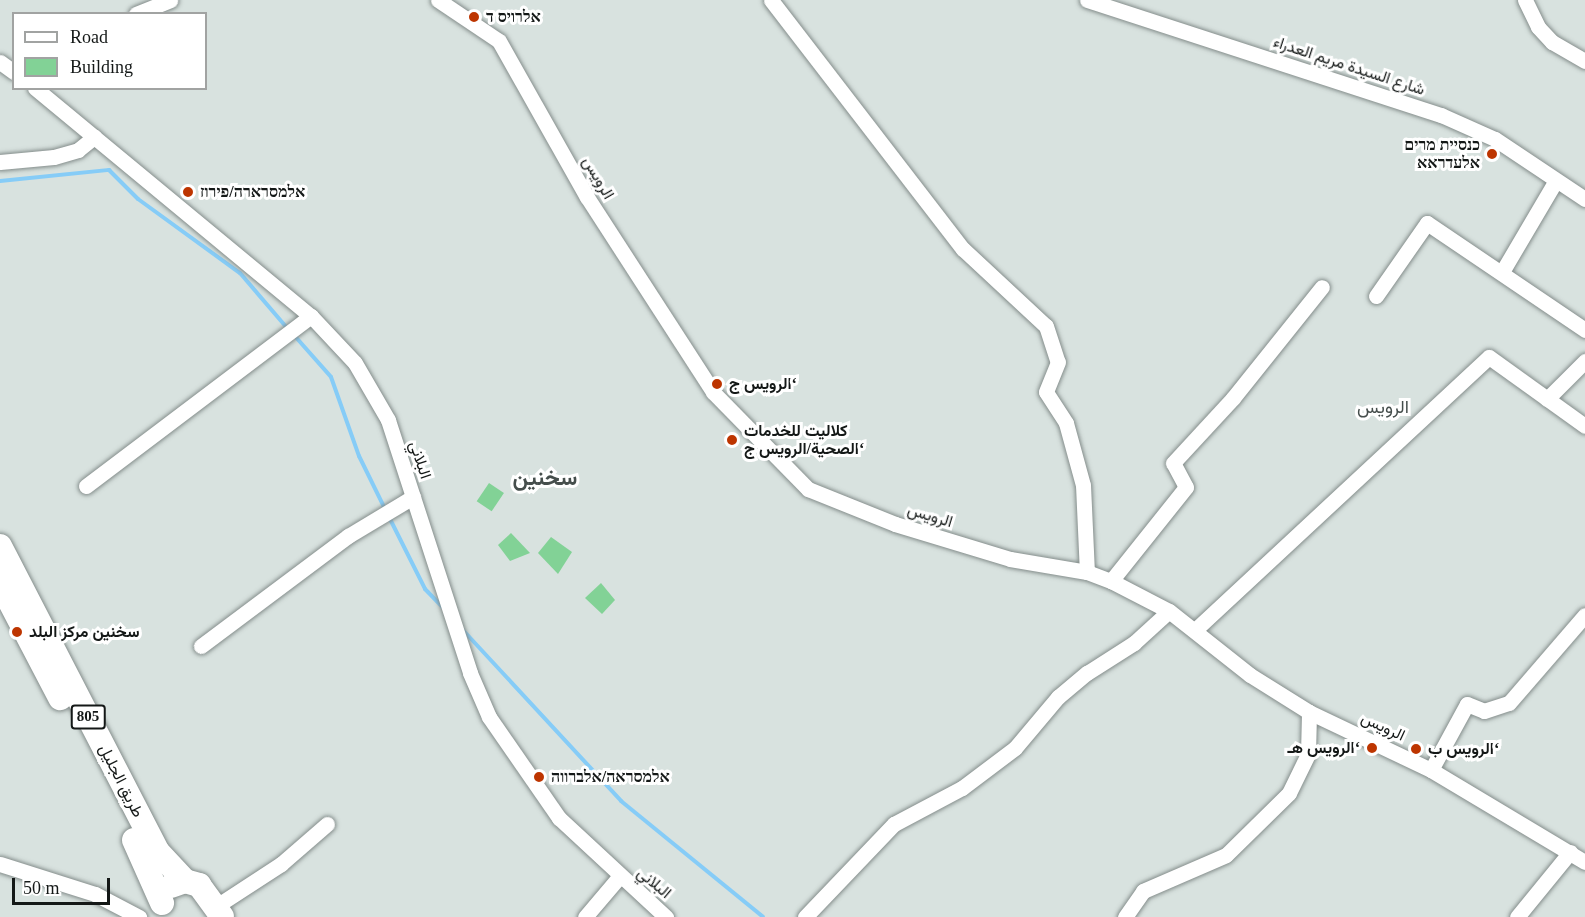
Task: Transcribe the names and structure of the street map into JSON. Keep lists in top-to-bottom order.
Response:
{
  "streets": {
    "main road": ["805", "طريق الجليل"],
    "street": ["شارع السيدة مريم العدراء", "الرويس", "البلاني"]
  },
  "crossings": [
    ["805", "طريق الجليل"]
  ],
  "districts": ["الرويس", "سخنين"],
  "places": [
    "אלרויס ד",
    "כנסיית מרים אלעדראא",
    "אלמסרארה/פירוז",
    "الرويس ج‘",
    "كلاليت للخدمات الصحية/الرويس ج‘",
    "سخنين مركز البلد",
    "الرويس هـ‘",
    "الرويس ب‘",
    "אלמסראה/אלברווה"
  ],
  "legend": ["Road", "Building"],
  "scale_bar": "50 m"
}
